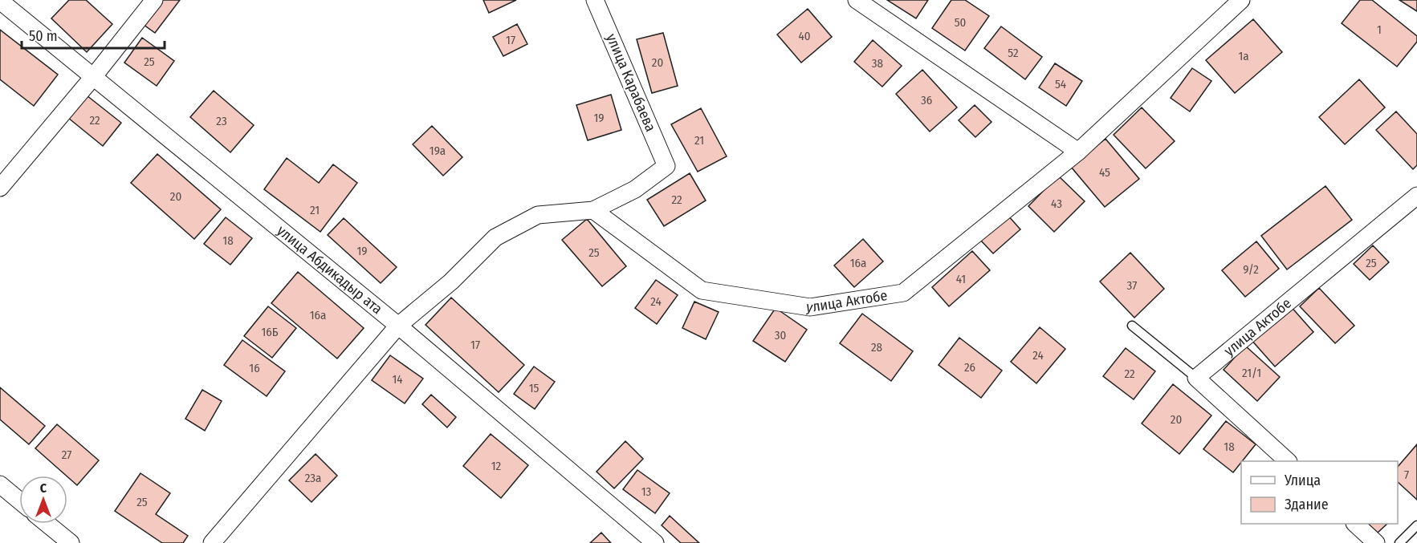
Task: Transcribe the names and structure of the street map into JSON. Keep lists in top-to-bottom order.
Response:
{
  "streets": {
    "street": ["улица Карабаева", "улица Абдикадыр ата", "улица Актобе"]
  },
  "crossings": [
    ["улица Карабаева", "улица Актобе"]
  ],
  "house_numbers": [
    "50",
    "1",
    "40",
    "17",
    "52",
    "1а",
    "25",
    "20",
    "38",
    "54",
    "36",
    "19",
    "22",
    "23",
    "21",
    "19а",
    "45",
    "20",
    "22",
    "43",
    "21",
    "18",
    "19",
    "25",
    "16а",
    "25",
    "9/2",
    "41",
    "37",
    "24",
    "16а",
    "16Б",
    "30",
    "17",
    "28",
    "24",
    "26",
    "16",
    "21/1",
    "22",
    "14",
    "15",
    "20",
    "18",
    "27",
    "12",
    "7",
    "23а",
    "13",
    "25"
  ],
  "legend": ["Улица", "Здание"],
  "scale_bar": "50 m",
  "north": "top"
}
